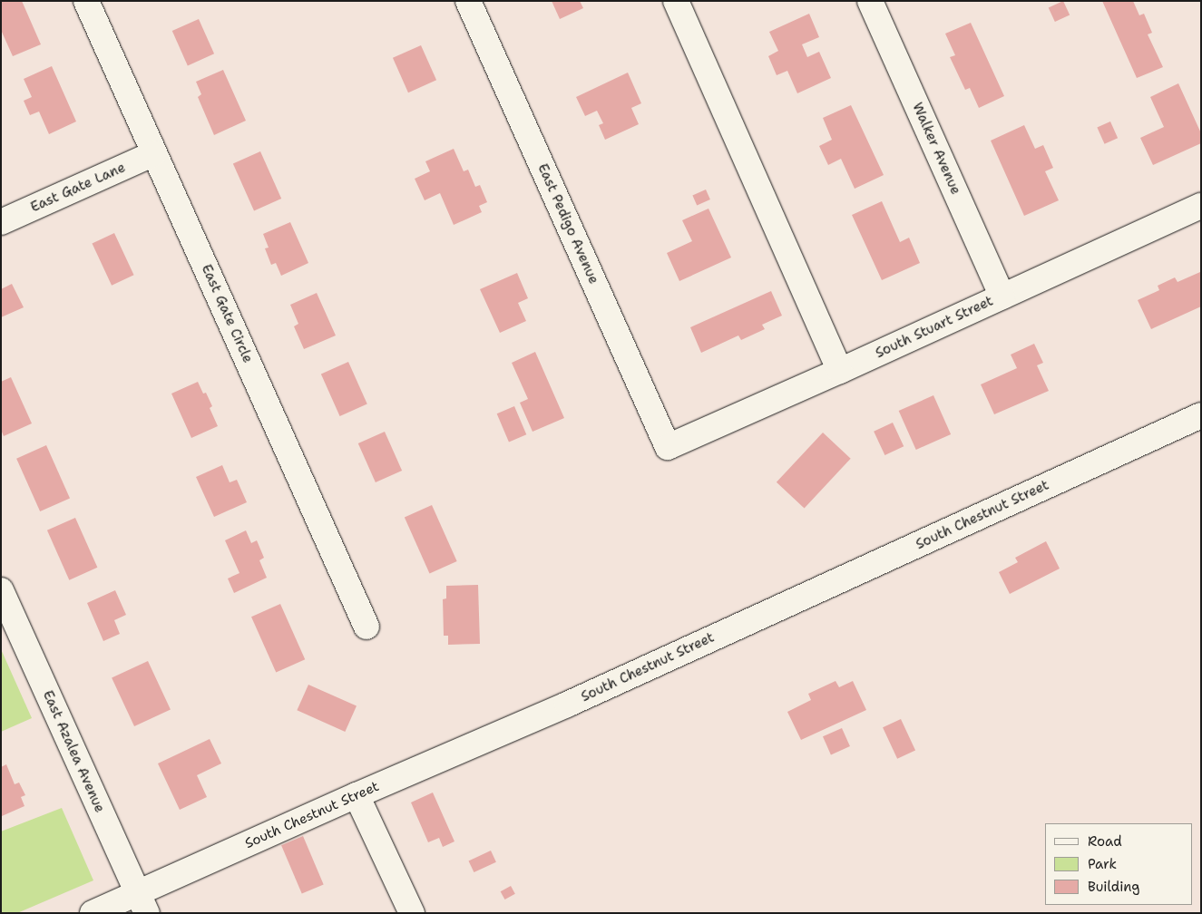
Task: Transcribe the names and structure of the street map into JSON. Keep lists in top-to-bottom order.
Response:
{
  "streets": {
    "street": [
      "Walker Avenue",
      "East Gate Lane",
      "East Pedigo Avenue",
      "East Gate Circle",
      "South Stuart Street",
      "South Chestnut Street",
      "East Azalea Avenue"
    ]
  },
  "crossings": [
    ["Walker Avenue", "South Stuart Street"],
    ["East Gate Lane", "East Gate Circle"],
    ["East Pedigo Avenue", "South Stuart Street"],
    ["South Chestnut Street", "East Azalea Avenue"]
  ],
  "legend": ["Road", "Park", "Building"]
}
